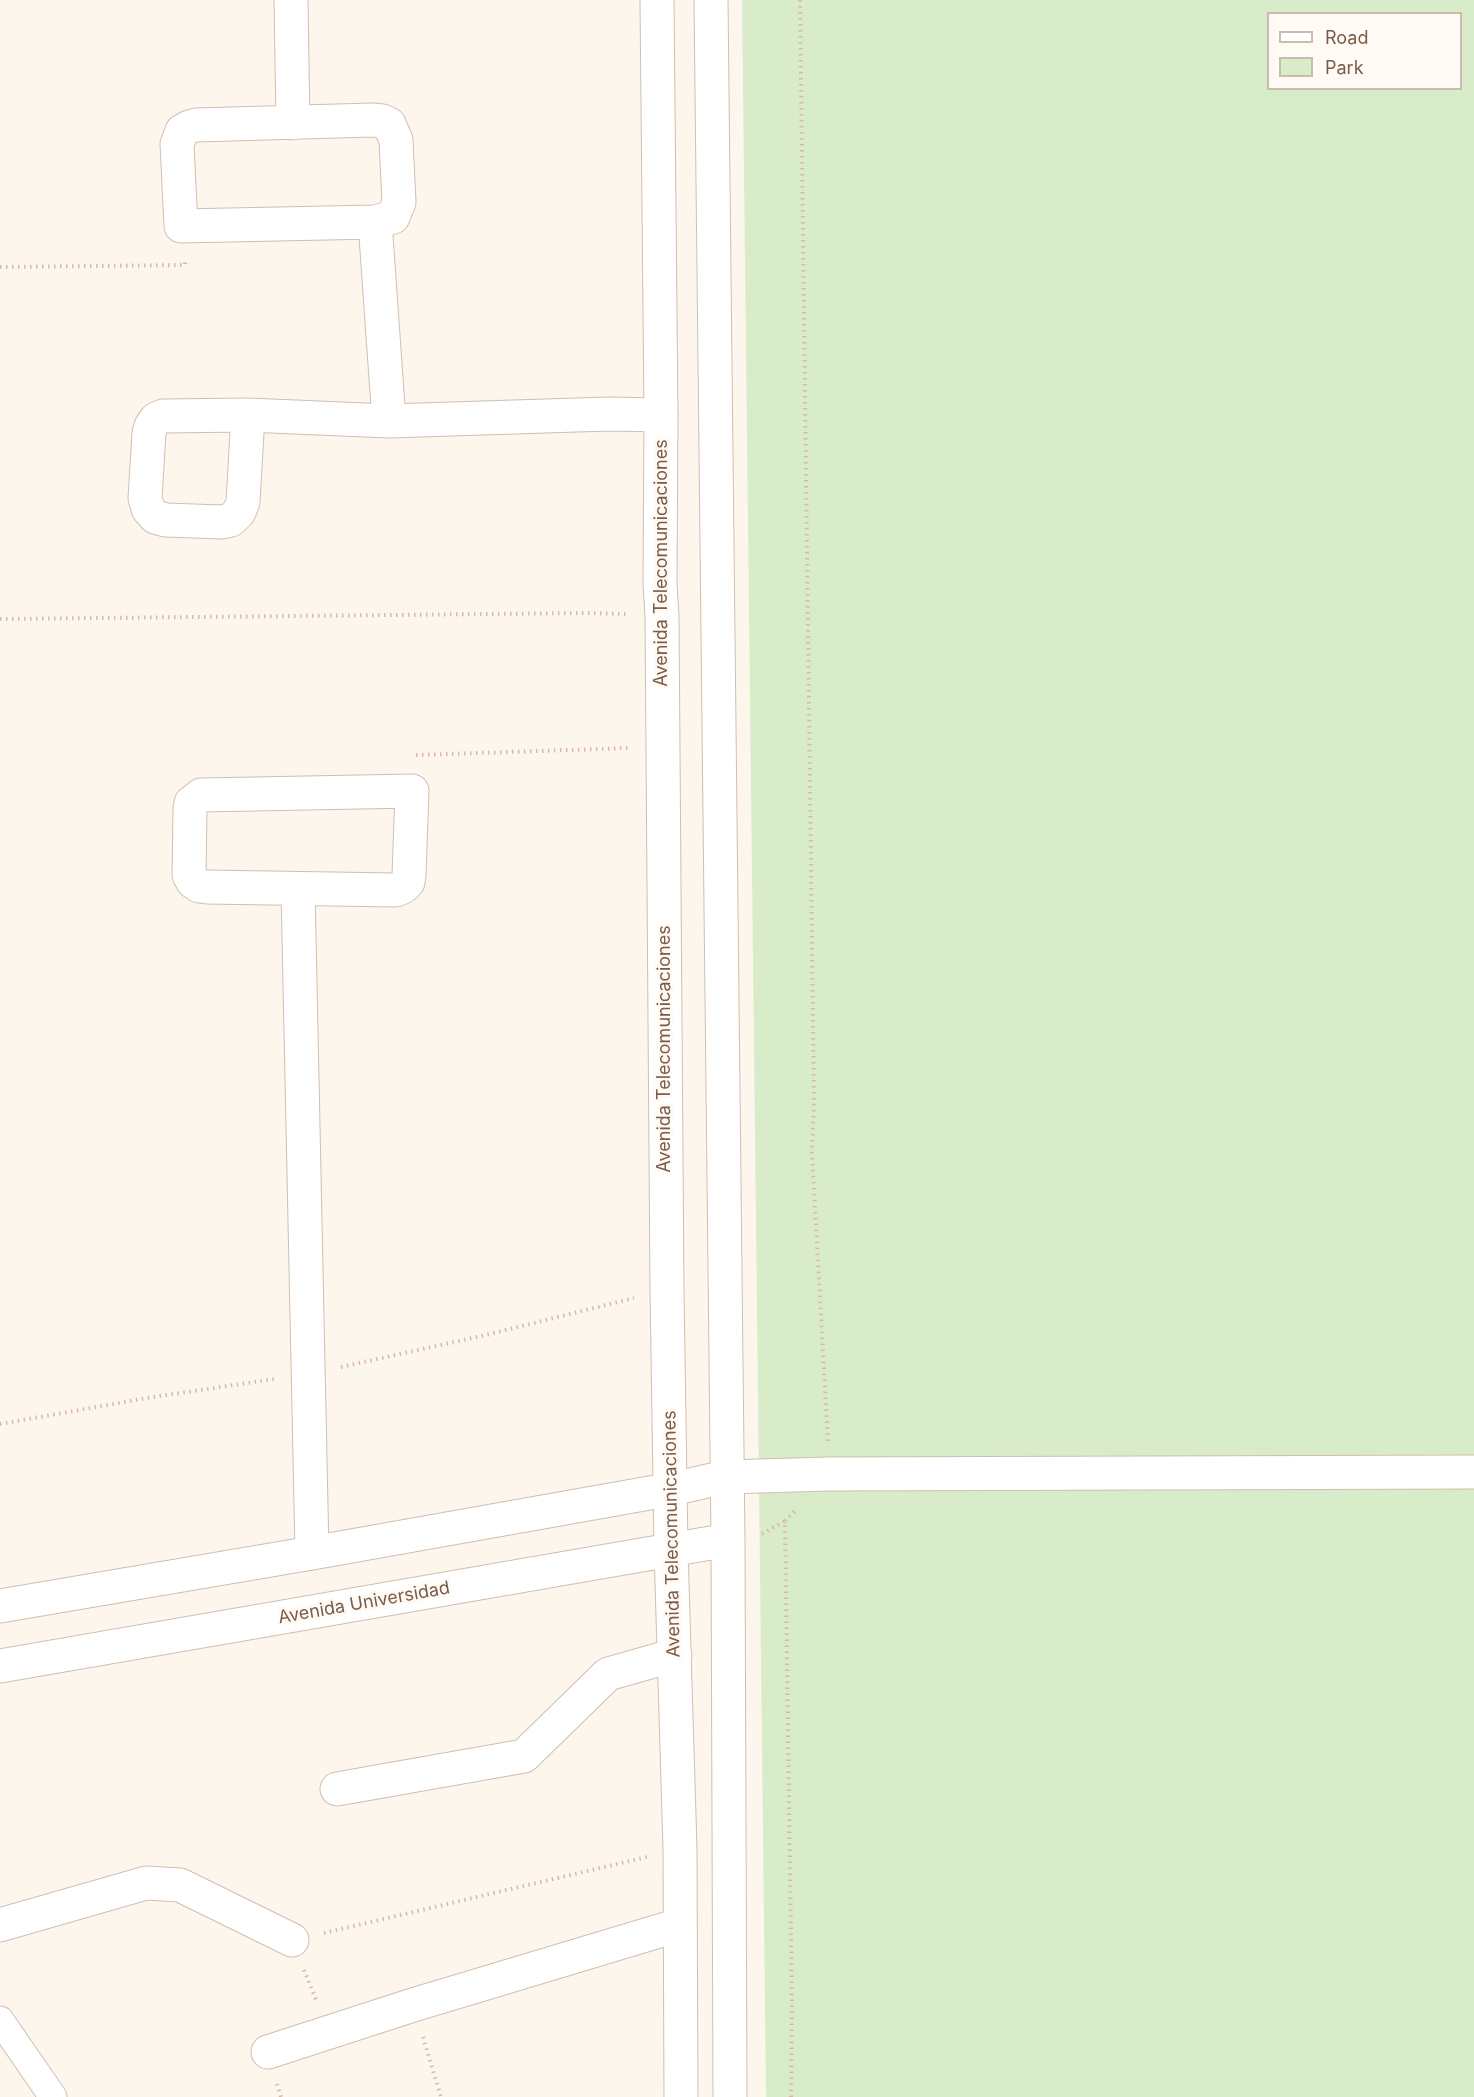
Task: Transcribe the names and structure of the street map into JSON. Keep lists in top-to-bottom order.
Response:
{
  "streets": {
    "street": ["Avenida Telecomunicaciones", "Avenida Universidad"]
  },
  "crossings": [
    ["Avenida Telecomunicaciones", "Avenida Universidad"]
  ],
  "legend": ["Road", "Park"]
}
